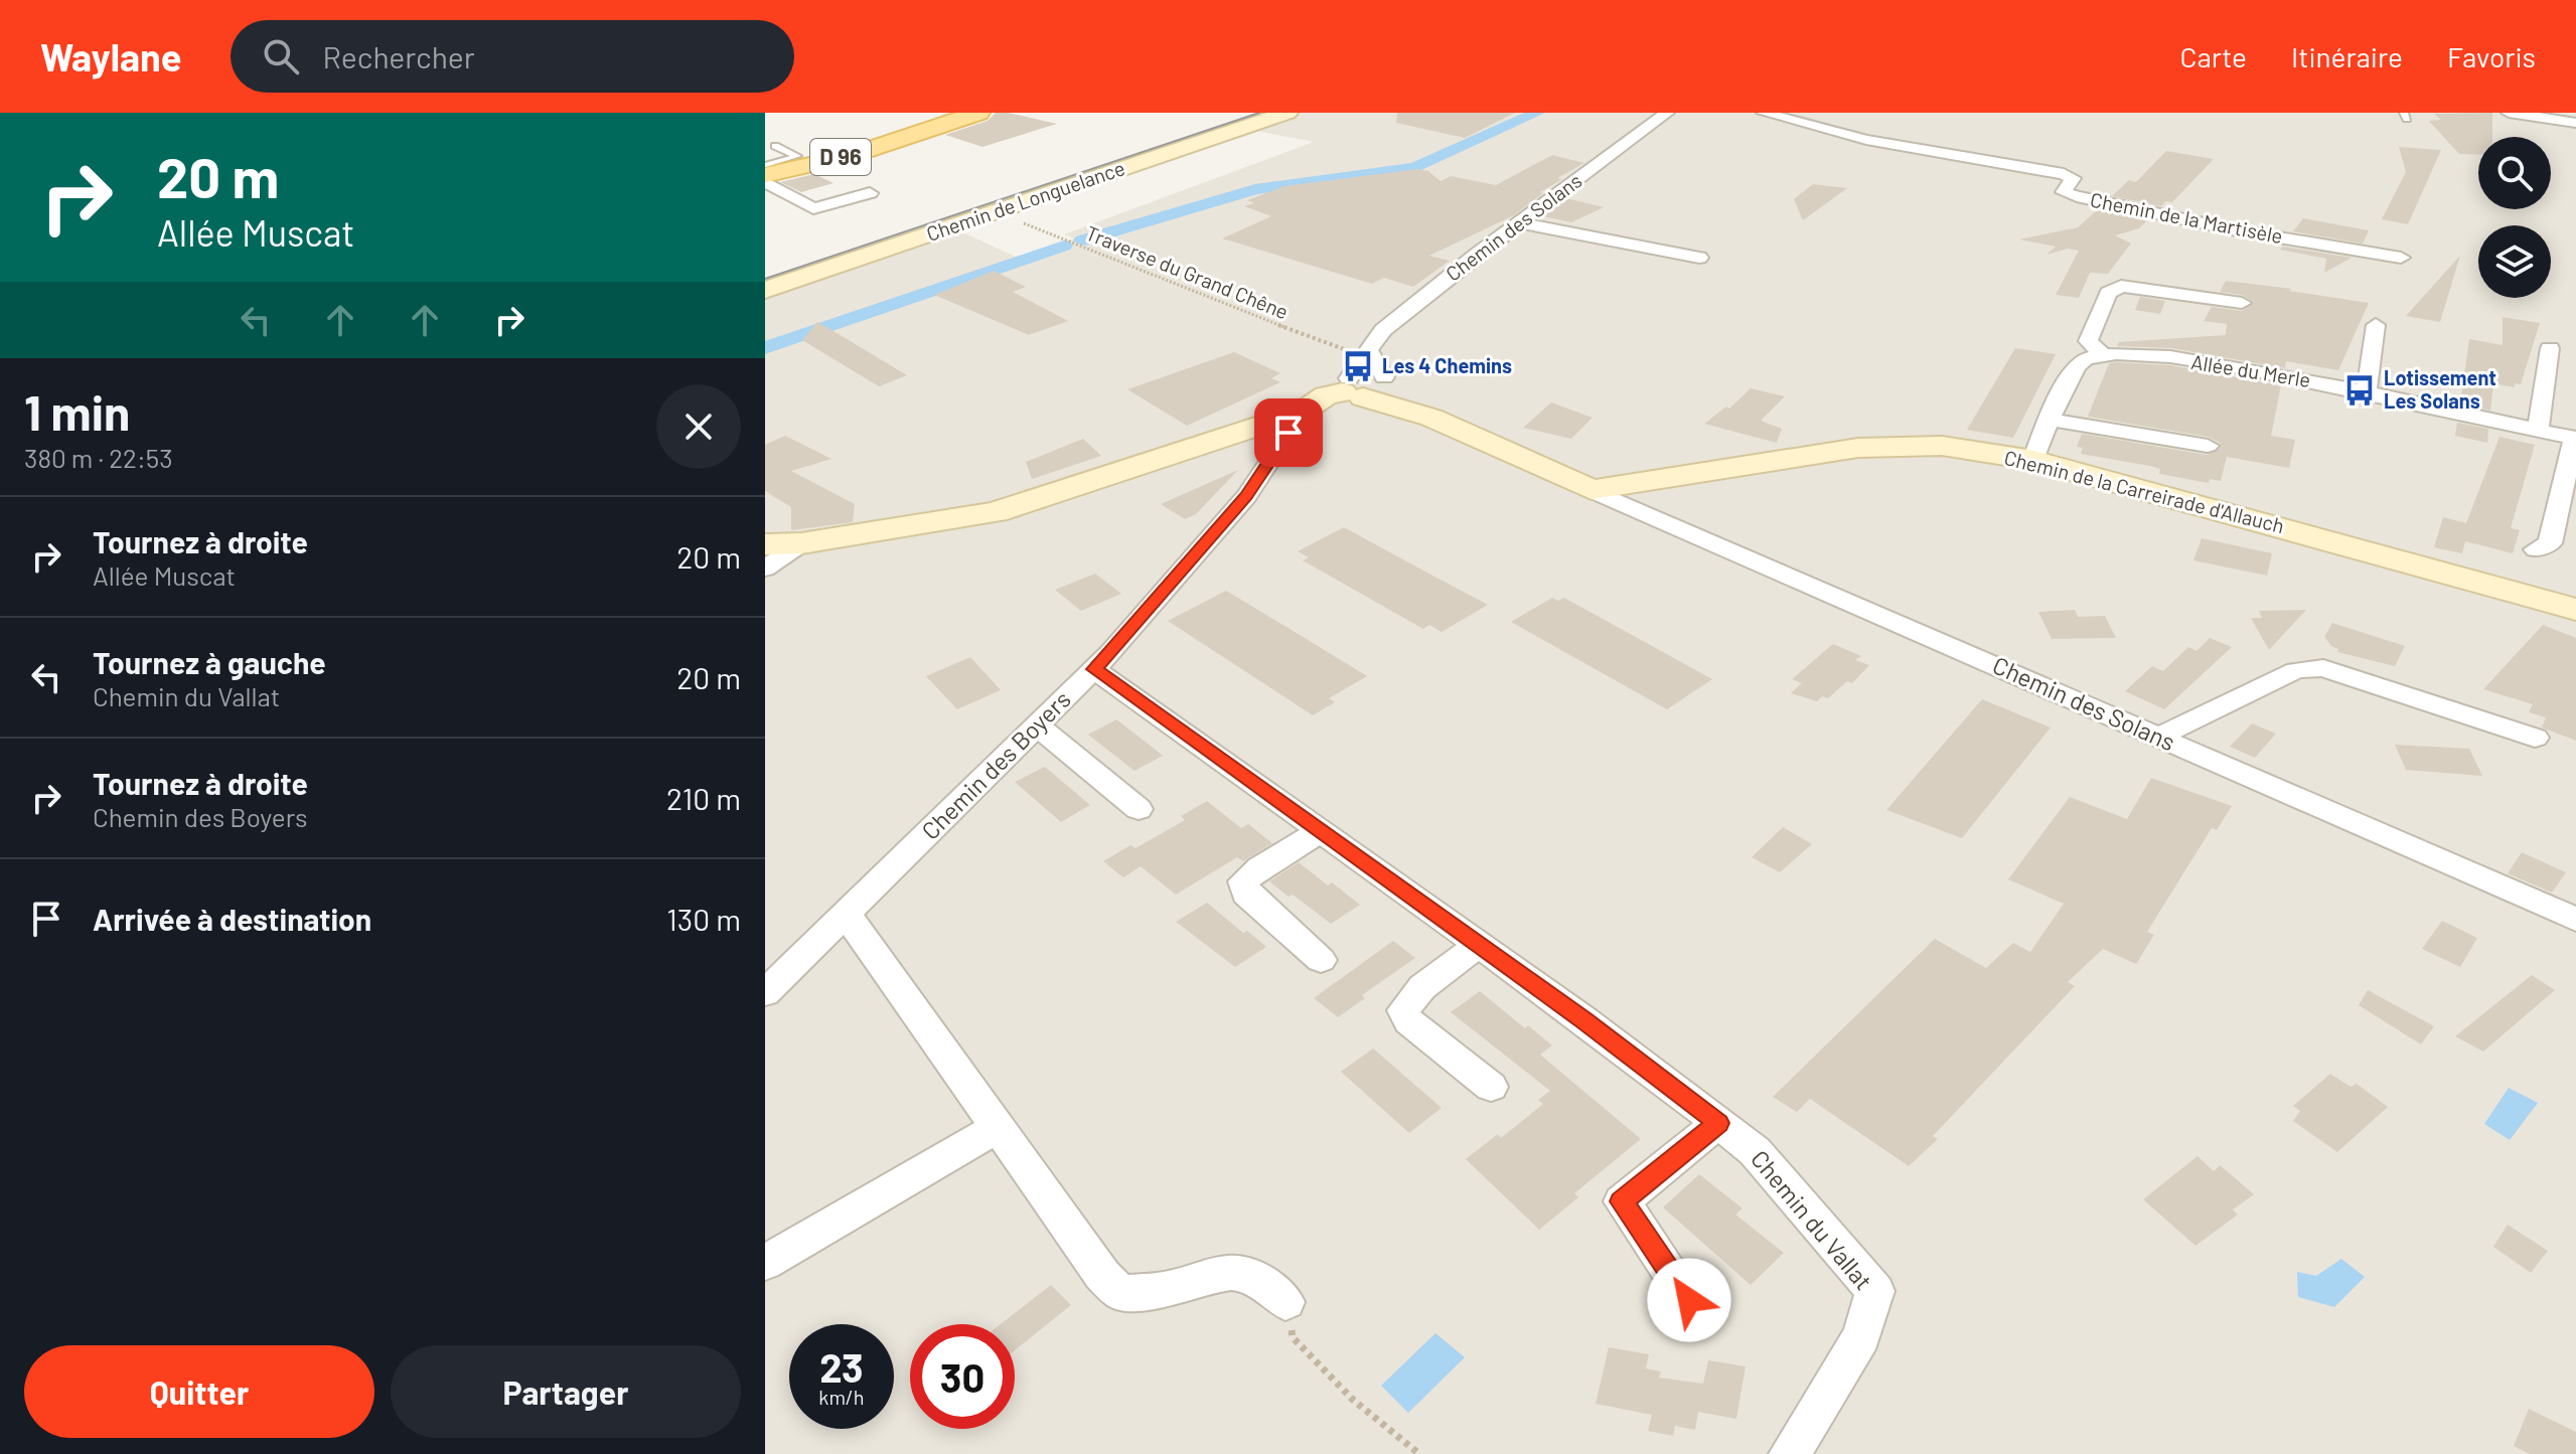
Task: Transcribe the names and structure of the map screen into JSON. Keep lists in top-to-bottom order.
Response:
{
  "streets": {
    "main road": ["D 96"],
    "street": [
      "Chemin de Longuelance",
      "Chemin de la Martisèle",
      "Chemin des Solans",
      "Allée du Merle",
      "Chemin de la Carreirade d'Allauch",
      "Chemin des Boyers",
      "Chemin du Vallat"
    ],
    "path": ["Traverse du Grand Chêne"]
  },
  "crossings": [
    ["Chemin de Longuelance", "Traverse du Grand Chêne"],
    ["Chemin des Solans", "Traverse du Grand Chêne"],
    ["Chemin des Solans", "Chemin de la Carreirade d'Allauch"],
    ["Chemin des Boyers", "Chemin du Vallat"]
  ],
  "places": {
    "bus stop": ["Les 4 Chemins", "Lotissement Les Solans"]
  },
  "page": {
    "header": "Waylane",
    "search": "Rechercher",
    "nav": ["Carte", "Itinéraire", "Favoris"],
    "turn": ["20 m", "Allée Muscat"],
    "heading": ["1 min", "380 m · 22:53"],
    "list": [
      {
        "name": "Tournez à droite",
        "note": "Allée Muscat",
        "value": "20 m"
      },
      {
        "name": "Tournez à gauche",
        "note": "Chemin du Vallat",
        "value": "20 m"
      },
      {
        "name": "Tournez à droite",
        "note": "Chemin des Boyers",
        "value": "210 m"
      },
      {
        "name": "Arrivée à destination",
        "value": "130 m"
      }
    ],
    "speed": "23 km/h",
    "limit": "30",
    "buttons": ["Quitter", "Partager"]
  }
}
